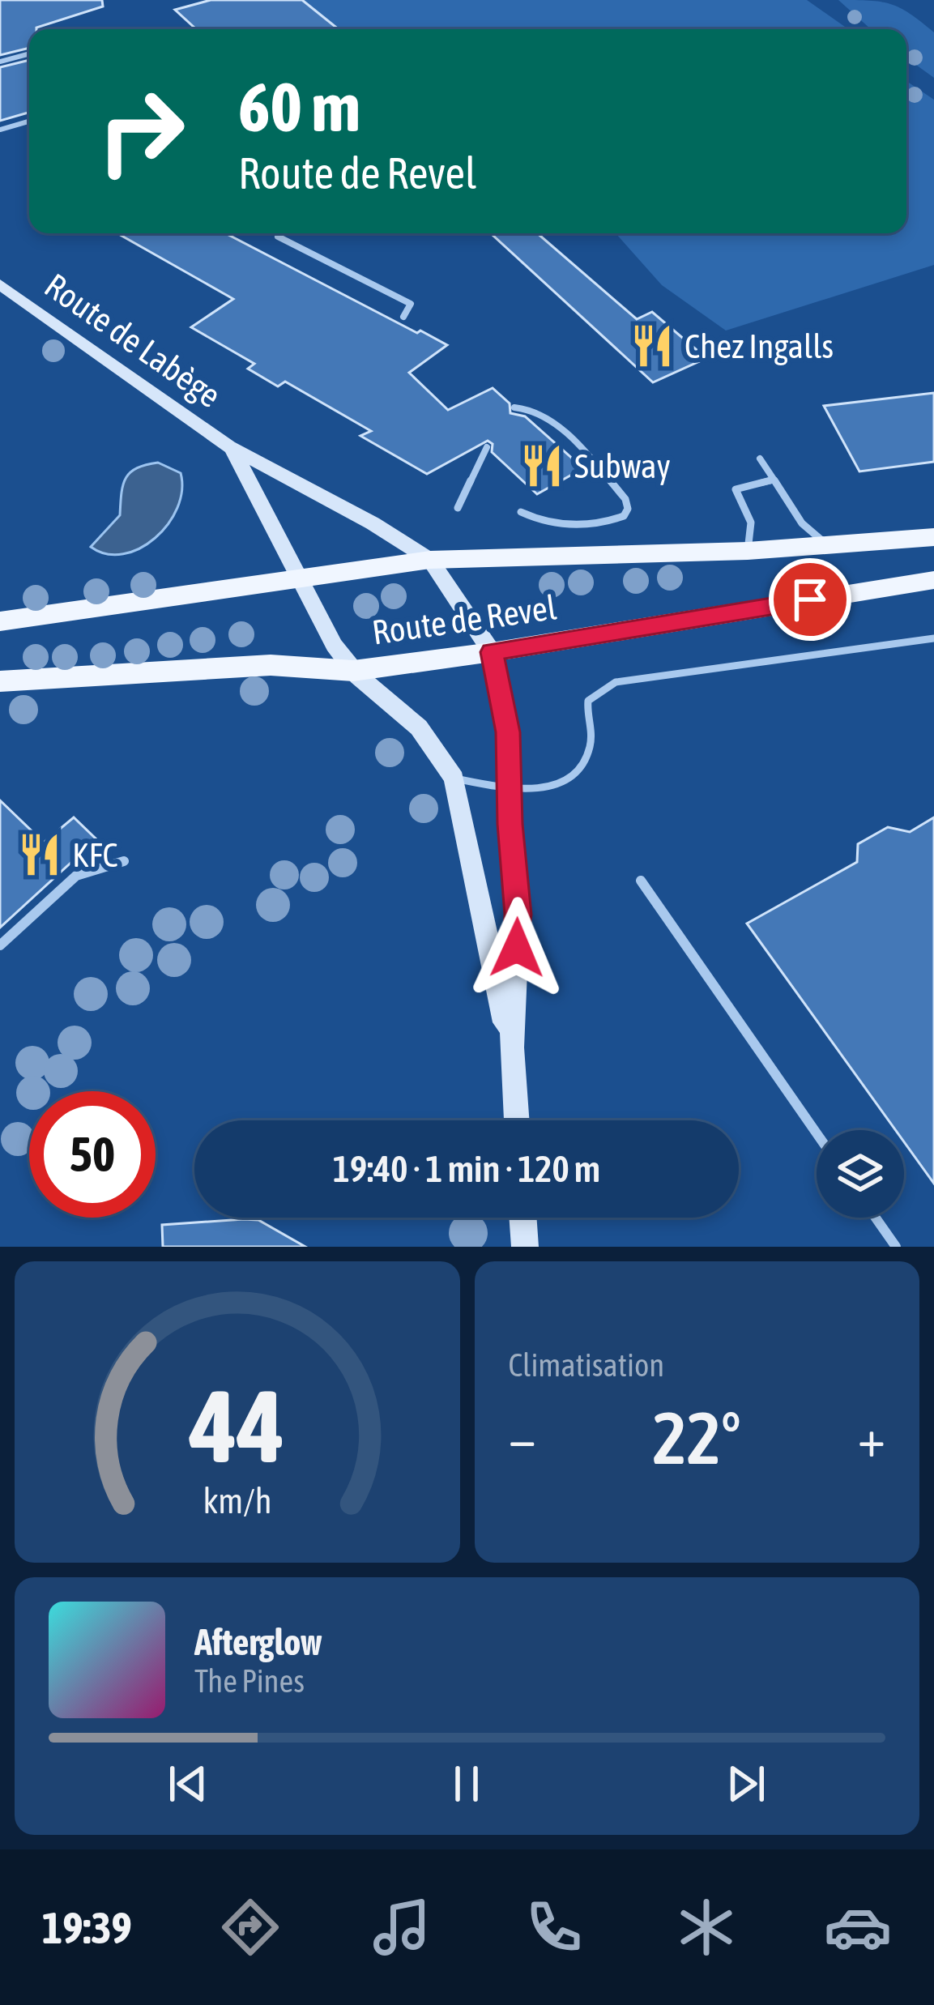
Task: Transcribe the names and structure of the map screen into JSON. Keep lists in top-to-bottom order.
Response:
{
  "streets": {
    "main road": ["Route de Labège", "Route de Revel"]
  },
  "crossings": [
    ["Route de Labège", "Route de Revel"]
  ],
  "places": {
    "restaurant": ["Chez Ingalls", "Subway", "KFC"]
  },
  "page": {
    "turn": ["60 m", "Route de Revel"],
    "limit": "50",
    "trip": "19:40 · 1 min · 120 m",
    "tile": "Climatisation",
    "heat": ["−", "22°", "+"],
    "song": ["Afterglow", "The Pines"],
    "tabs": "19:39",
    "gauge": ["44", "km/h"]
  }
}
